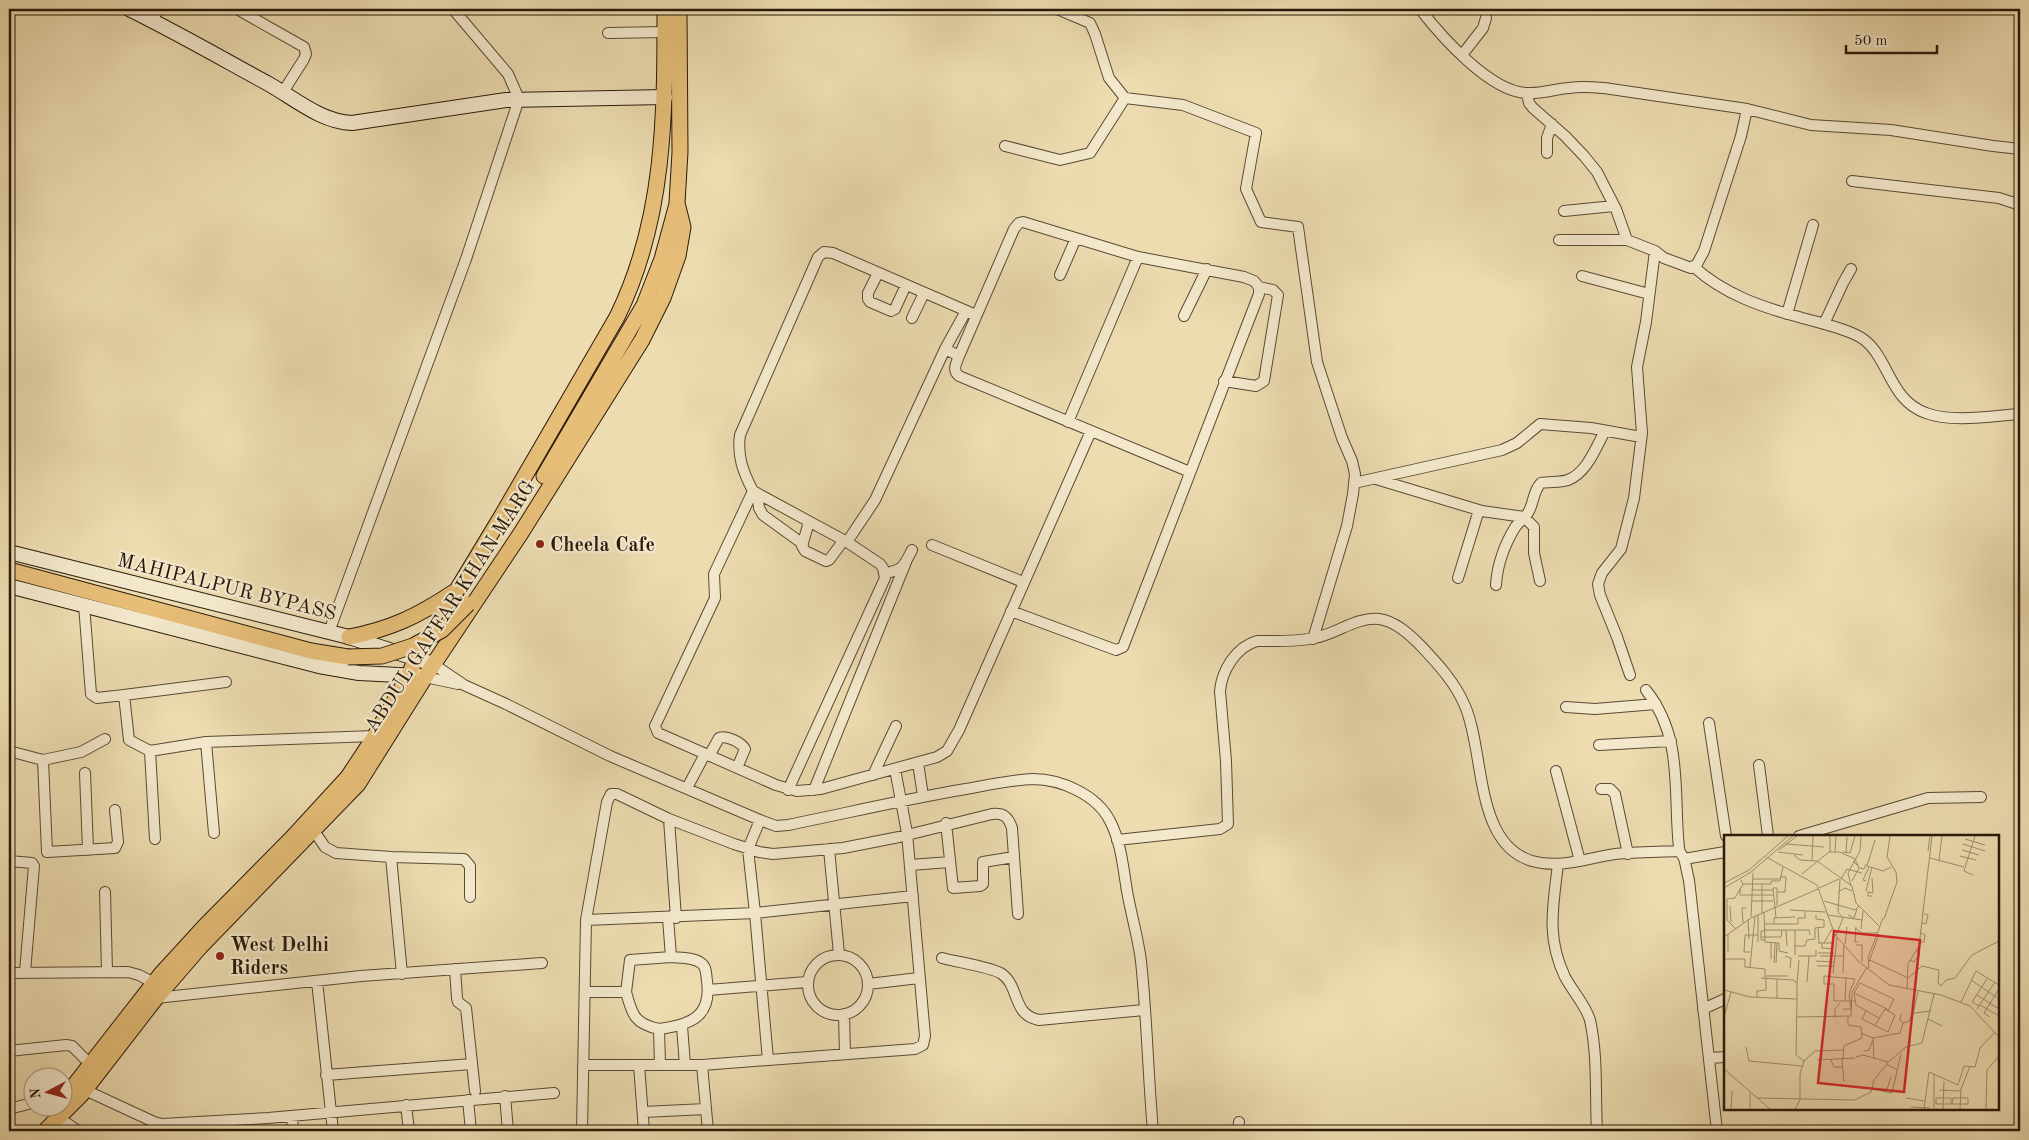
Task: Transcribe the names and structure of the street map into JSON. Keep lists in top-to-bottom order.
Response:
{
  "streets": {
    "main road": ["ABDUL GAFFAR KHAN MARG"],
    "street": ["MAHIPALPUR BYPASS"]
  },
  "crossings": [
    ["MAHIPALPUR BYPASS", "ABDUL GAFFAR KHAN MARG"]
  ],
  "places": ["Cheela Cafe", "West Delhi Riders"],
  "scale_bar": "50 m",
  "north": "left"
}
